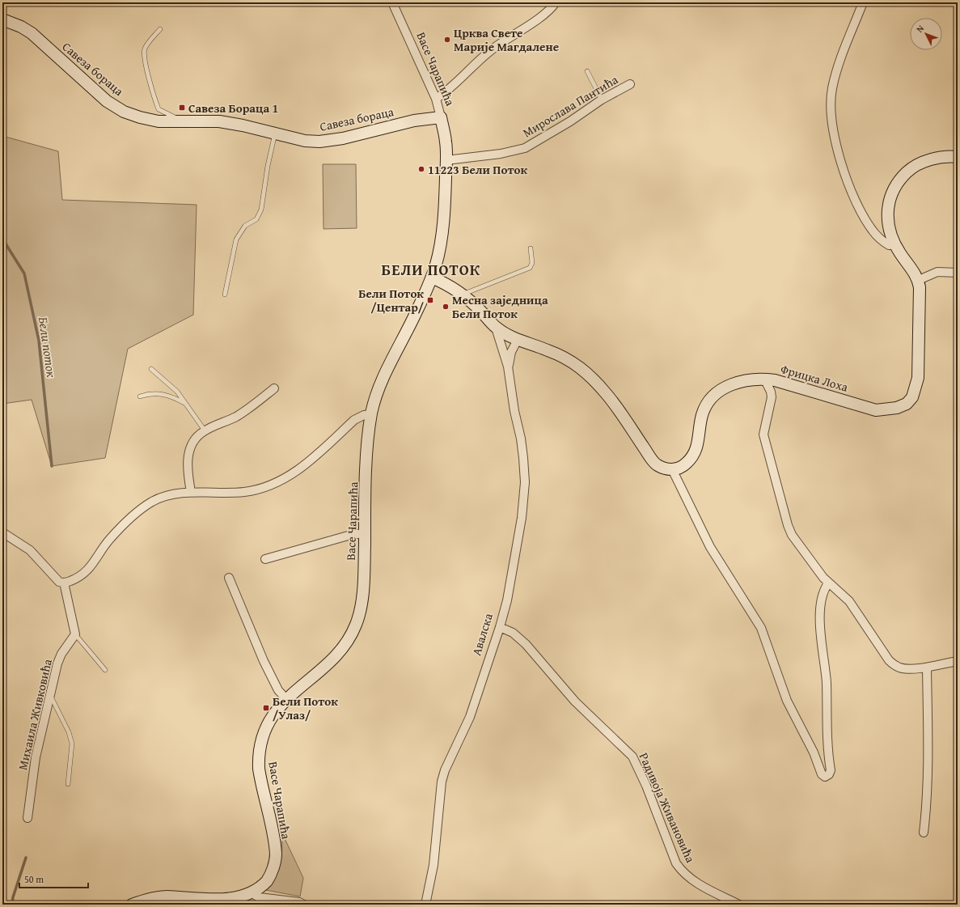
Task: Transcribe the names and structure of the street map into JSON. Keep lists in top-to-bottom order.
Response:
{
  "streets": {
    "street": [
      "Савеза бораца",
      "Васе Чарапића",
      "Мирослава Пантића",
      "Фрицка Лоха",
      "Авалска",
      "Михаила Живковића",
      "Радивоја Живановића"
    ]
  },
  "crossings": [
    ["Савеза бораца", "Васе Чарапића"],
    ["Васе Чарапића", "Мирослава Пантића"],
    ["Васе Чарапића", "Авалска"],
    ["Авалска", "Радивоја Живановића"]
  ],
  "districts": ["БЕЛИ ПОТОК"],
  "water": ["Бели поток"],
  "places": {
    "other": ["Црква Свете Марије Магдалене", "11223 Бели Поток", "Месна заједница Бели Поток"],
    "transit": ["Савеза Бораца 1", "Бели Поток /Центар/", "Бели Поток /Улаз/"]
  },
  "scale_bar": "50 m",
  "north": "top left"
}
